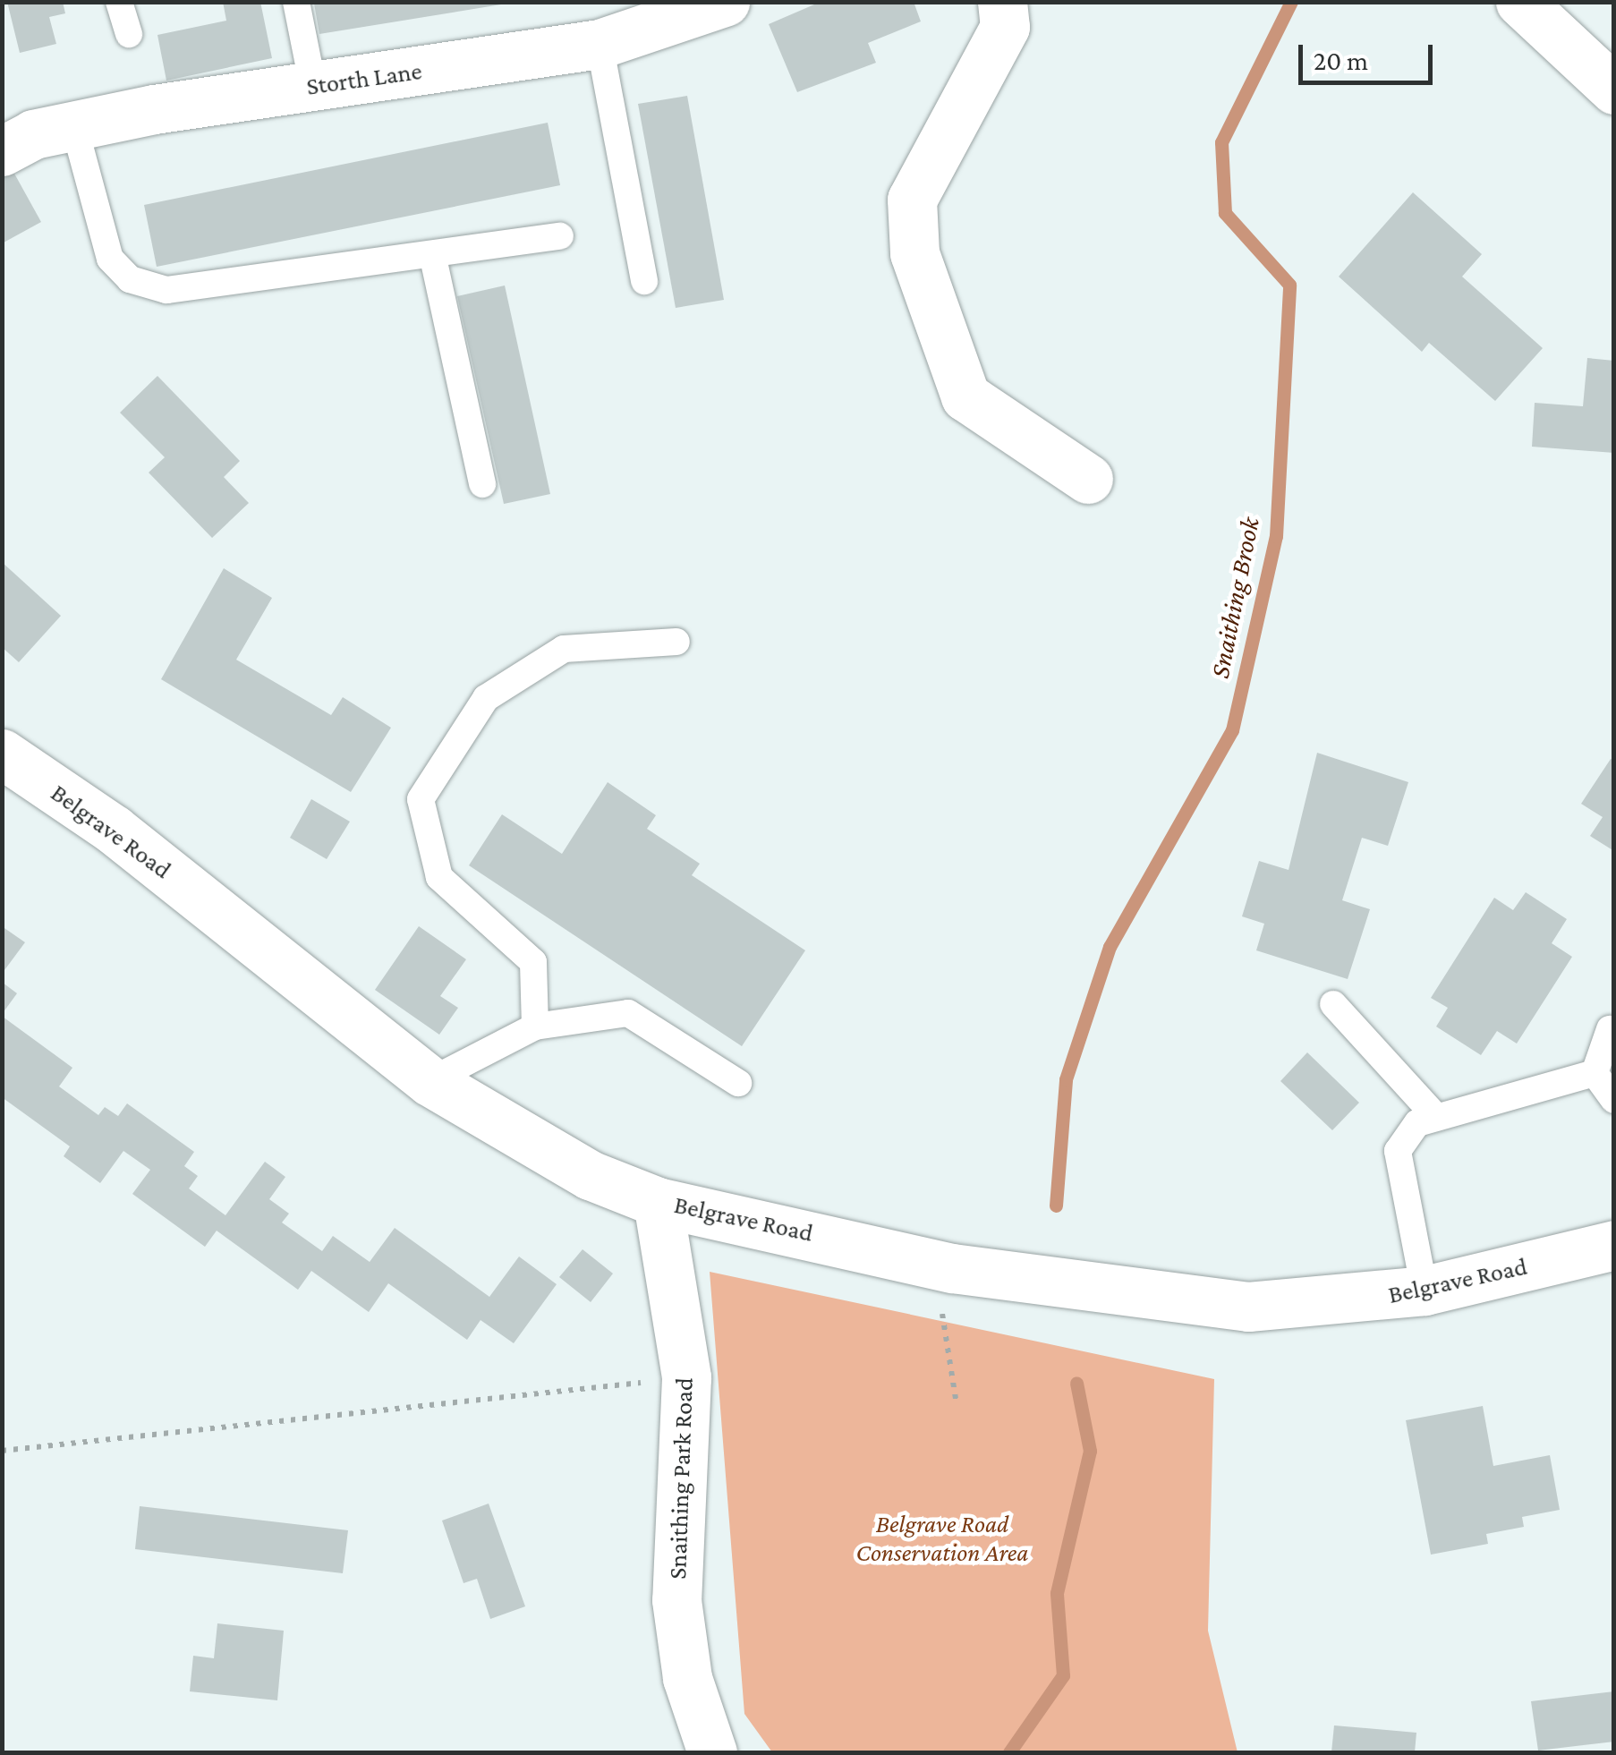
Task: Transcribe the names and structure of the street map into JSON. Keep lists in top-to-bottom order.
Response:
{
  "streets": {
    "street": ["Storth Lane", "Belgrave Road", "Snaithing Park Road"]
  },
  "crossings": [
    ["Belgrave Road", "Snaithing Park Road"]
  ],
  "water": ["Snaithing Brook"],
  "parks": ["Belgrave Road Conservation Area"],
  "scale_bar": "20 m"
}
